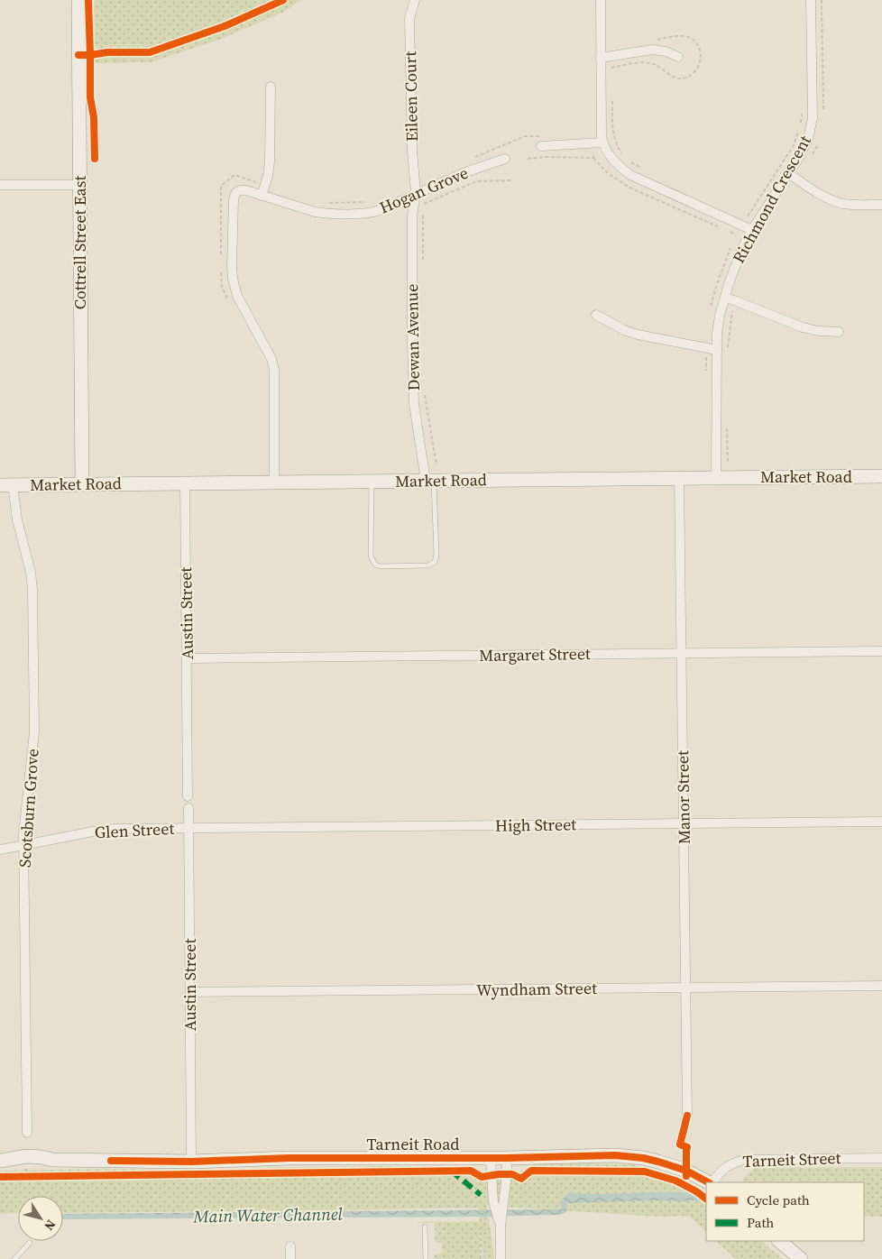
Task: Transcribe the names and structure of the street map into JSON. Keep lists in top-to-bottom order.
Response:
{
  "streets": {
    "street": [
      "Eileen Court",
      "Hogan Grove",
      "Richmond Crescent",
      "Cottrell Street East",
      "Dewan Avenue",
      "Market Road",
      "Austin Street",
      "Margaret Street",
      "Manor Street",
      "Scotsburn Grove",
      "High Street",
      "Glen Street",
      "Wyndham Street",
      "Tarneit Road",
      "Tarneit Street"
    ]
  },
  "crossings": [
    ["Eileen Court", "Hogan Grove"],
    ["Eileen Court", "Dewan Avenue"],
    ["Hogan Grove", "Dewan Avenue"],
    ["Hogan Grove", "Market Road"],
    ["Richmond Crescent", "Market Road"],
    ["Cottrell Street East", "Market Road"],
    ["Dewan Avenue", "Market Road"],
    ["Market Road", "Austin Street"],
    ["Market Road", "Manor Street"],
    ["Market Road", "Scotsburn Grove"],
    ["Austin Street", "Margaret Street"],
    ["Austin Street", "High Street"],
    ["Austin Street", "Glen Street"],
    ["Austin Street", "Wyndham Street"],
    ["Austin Street", "Tarneit Road"],
    ["Margaret Street", "Manor Street"],
    ["Manor Street", "High Street"],
    ["Manor Street", "Wyndham Street"],
    ["Scotsburn Grove", "Glen Street"],
    ["High Street", "Glen Street"]
  ],
  "water": ["Main Water Channel"],
  "legend": ["Cycle path", "Path"],
  "north": "bottom right"
}
